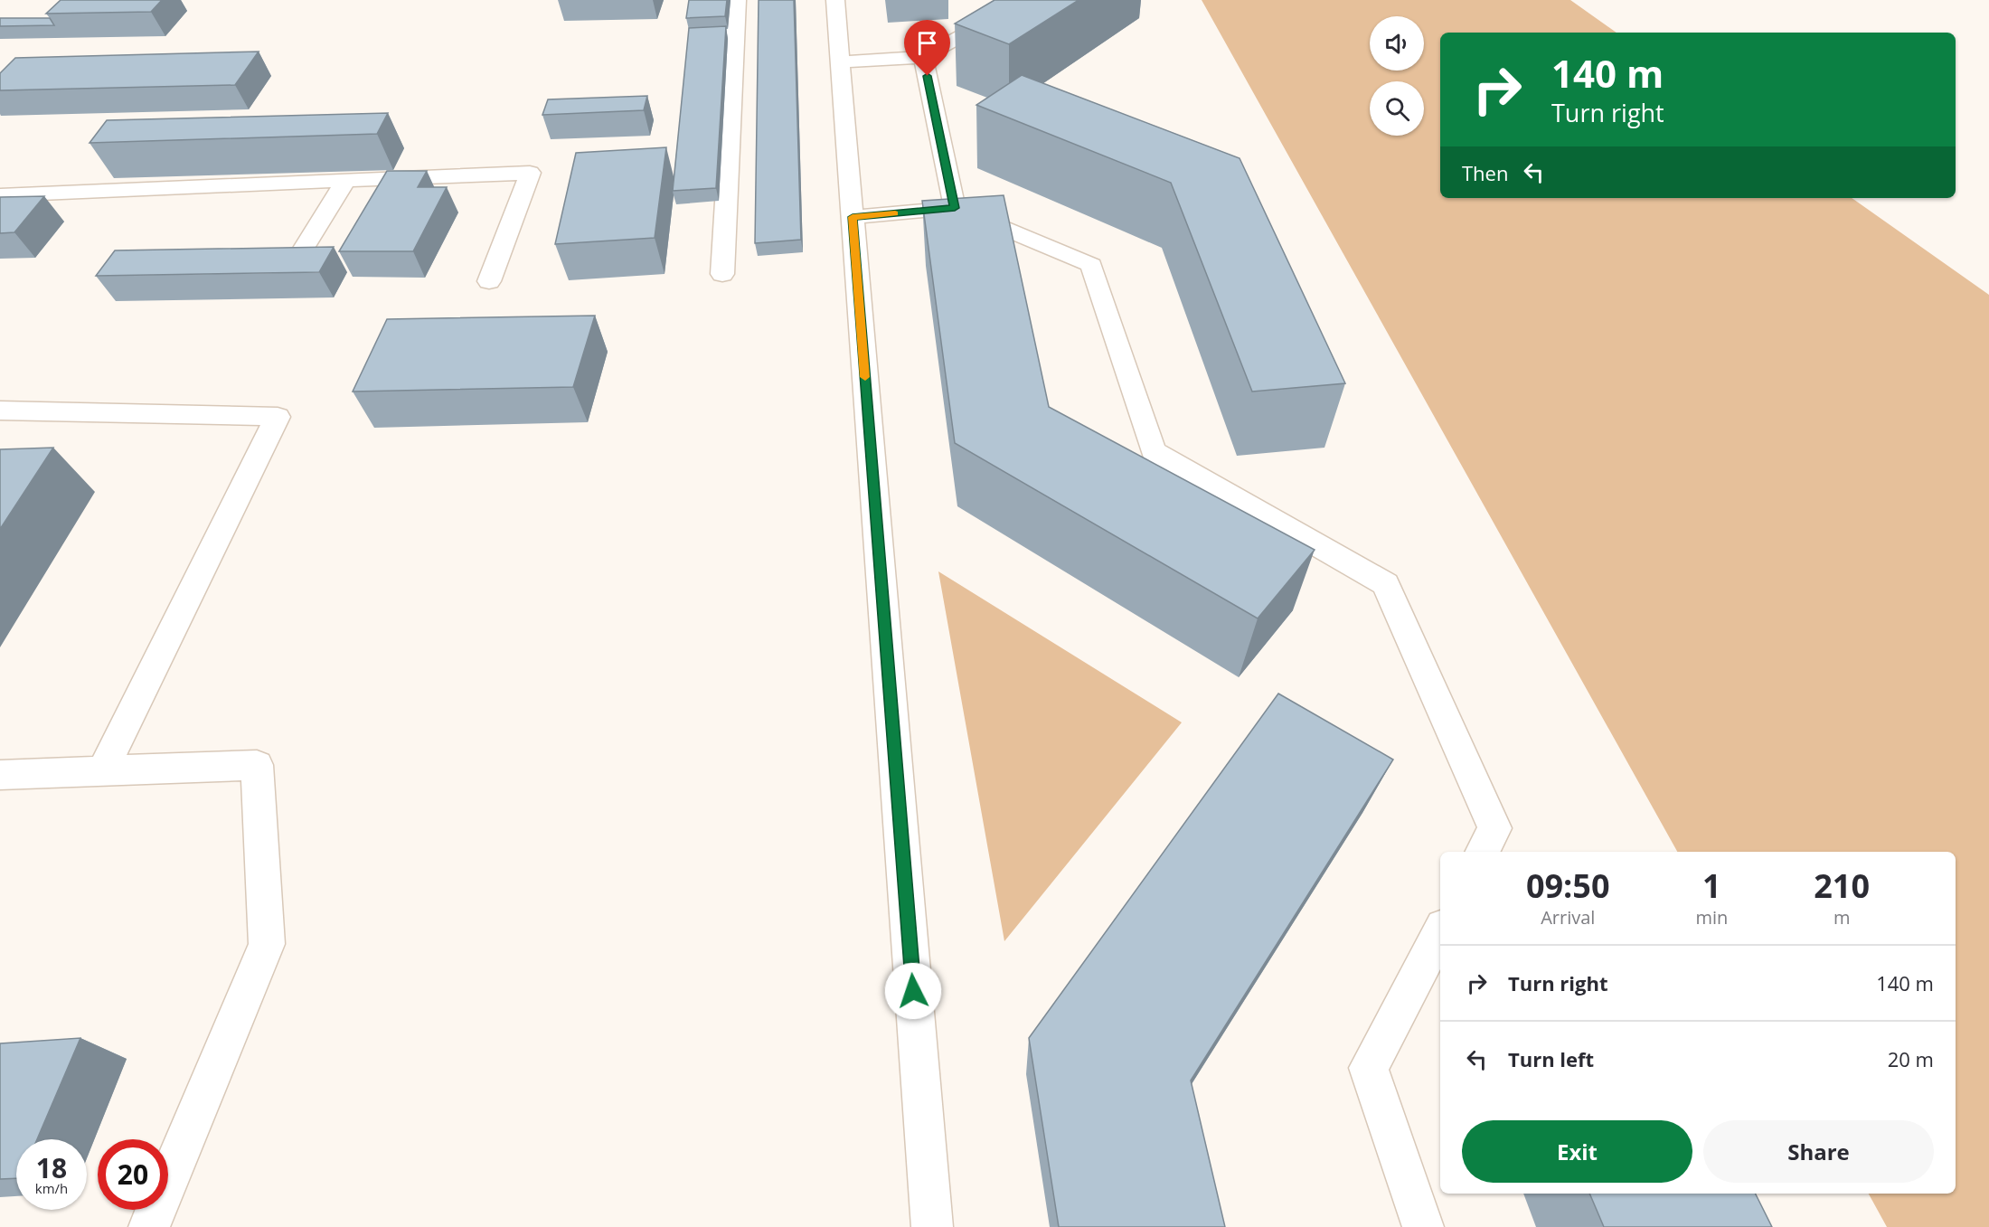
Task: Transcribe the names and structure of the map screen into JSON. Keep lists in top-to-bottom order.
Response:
{
  "page": {
    "turn": ["140 m", "Turn right"],
    "then": "Then",
    "eta": [
      "09:50",
      "Arrival",
      "1",
      "min",
      "210",
      "m"
    ],
    "list": [
      {
        "name": "Turn right",
        "value": "140 m"
      },
      {
        "name": "Turn left",
        "value": "20 m"
      }
    ],
    "buttons": ["Exit", "Share"],
    "speed": "18 km/h",
    "limit": "20"
  }
}
